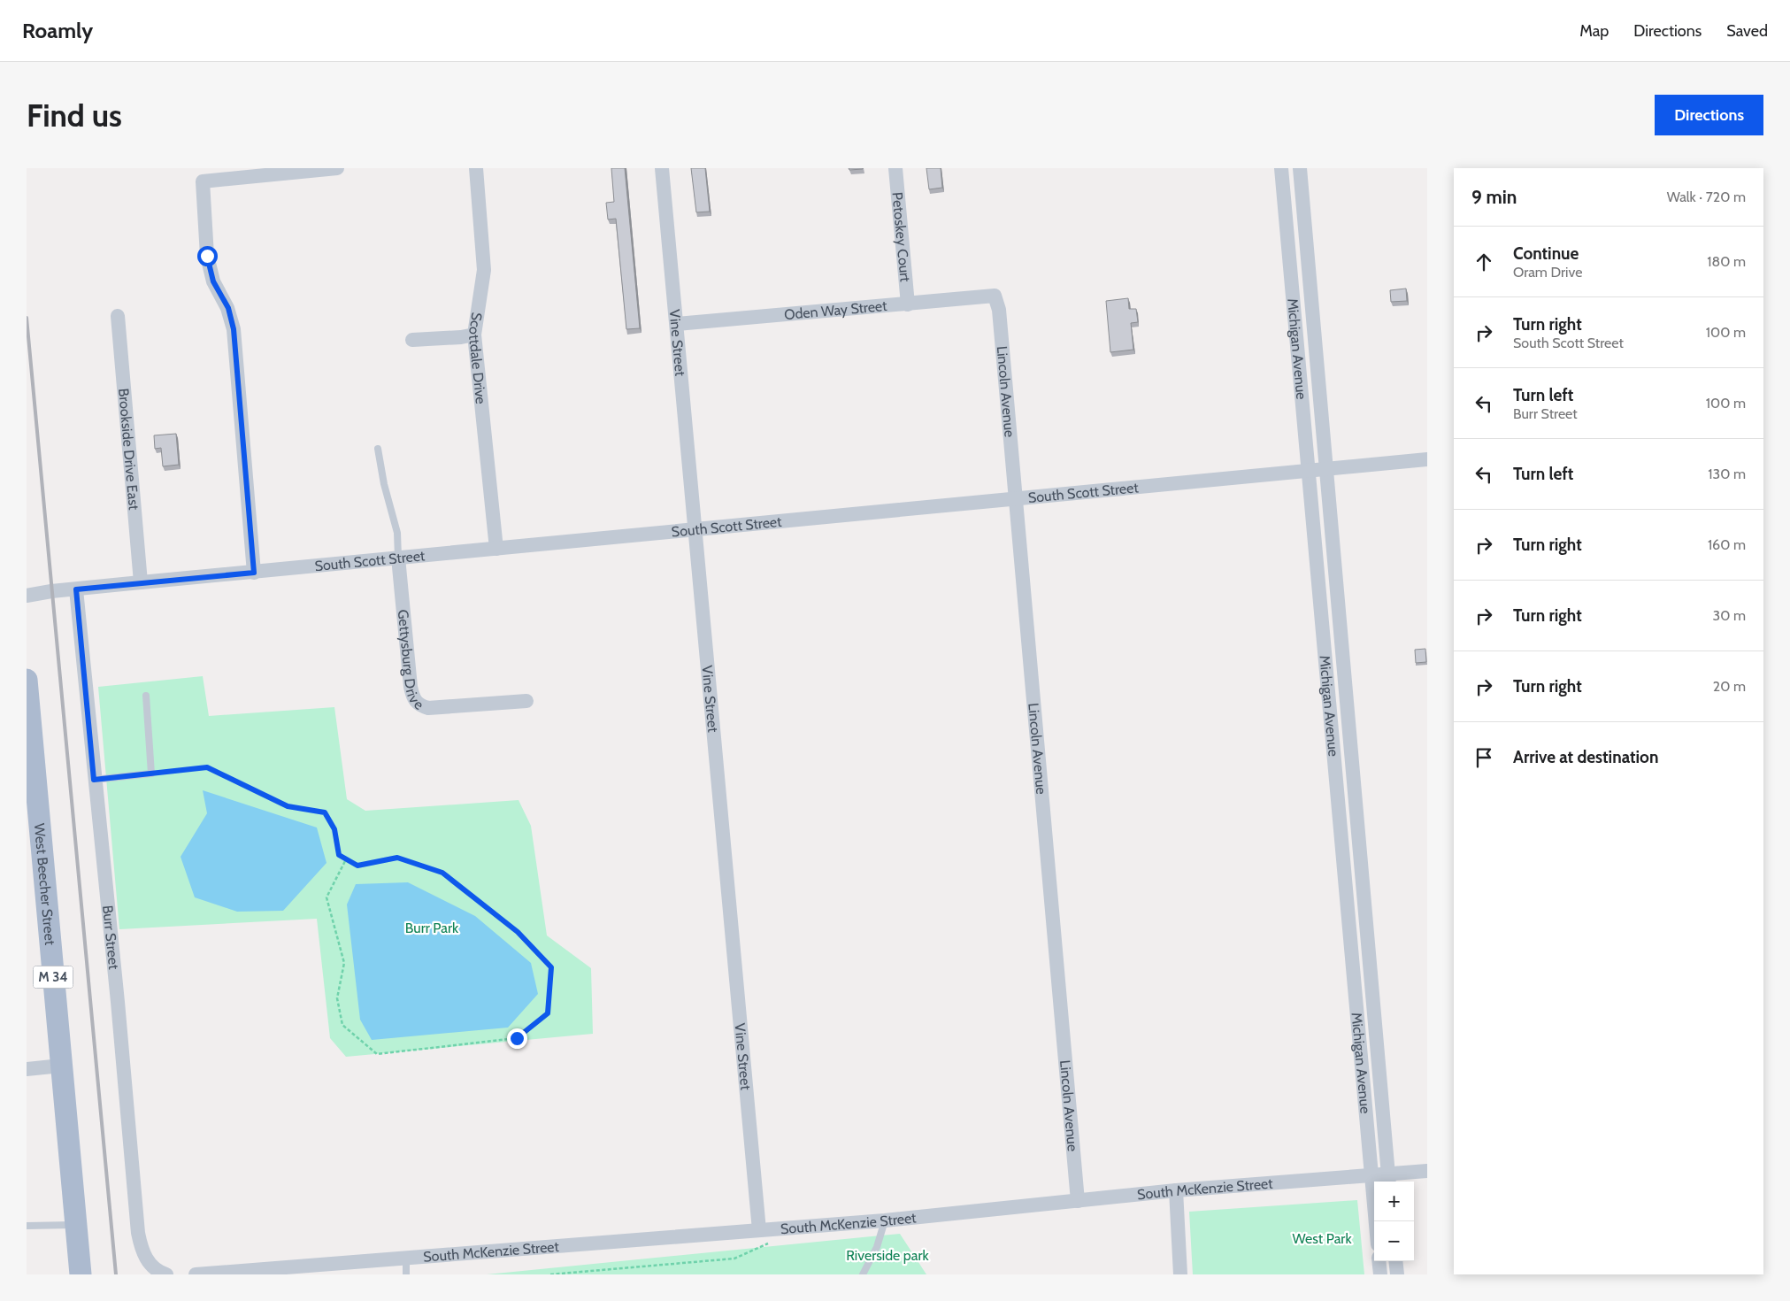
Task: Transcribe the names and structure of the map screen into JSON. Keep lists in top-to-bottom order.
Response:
{
  "streets": {
    "main road": ["West Beecher Street", "M 34"],
    "street": [
      "Petoskey Court",
      "Oden Way Street",
      "Vine Street",
      "Michigan Avenue",
      "Scottdale Drive",
      "Lincoln Avenue",
      "Brookside Drive East",
      "South Scott Street",
      "Gettysburg Drive",
      "Burr Street",
      "South McKenzie Street"
    ]
  },
  "crossings": [
    ["Petoskey Court", "Oden Way Street"],
    ["Oden Way Street", "Vine Street"],
    ["Oden Way Street", "Lincoln Avenue"],
    ["Vine Street", "South Scott Street"],
    ["Vine Street", "South McKenzie Street"],
    ["Michigan Avenue", "South Scott Street"],
    ["Michigan Avenue", "South McKenzie Street"],
    ["Scottdale Drive", "South Scott Street"],
    ["Lincoln Avenue", "South Scott Street"],
    ["Lincoln Avenue", "South McKenzie Street"],
    ["Brookside Drive East", "South Scott Street"],
    ["South Scott Street", "Gettysburg Drive"],
    ["South Scott Street", "Burr Street"]
  ],
  "parks": ["Burr Park", "West Park", "Riverside park"],
  "page": {
    "header": "Roamly",
    "nav": ["Map", "Directions", "Saved"],
    "buttons": "Directions",
    "title": "Find us",
    "heading": ["9 min", "Walk · 720 m"],
    "list": [
      ["Continue", "Oram Drive", "180 m"],
      ["Turn right", "South Scott Street", "100 m"],
      ["Turn left", "Burr Street", "100 m"],
      ["Turn left", "130 m"],
      ["Turn right", "160 m"],
      ["Turn right", "30 m"],
      ["Turn right", "20 m"],
      "Arrive at destination"
    ],
    "map_buttons": ["+", "−"]
  }
}
